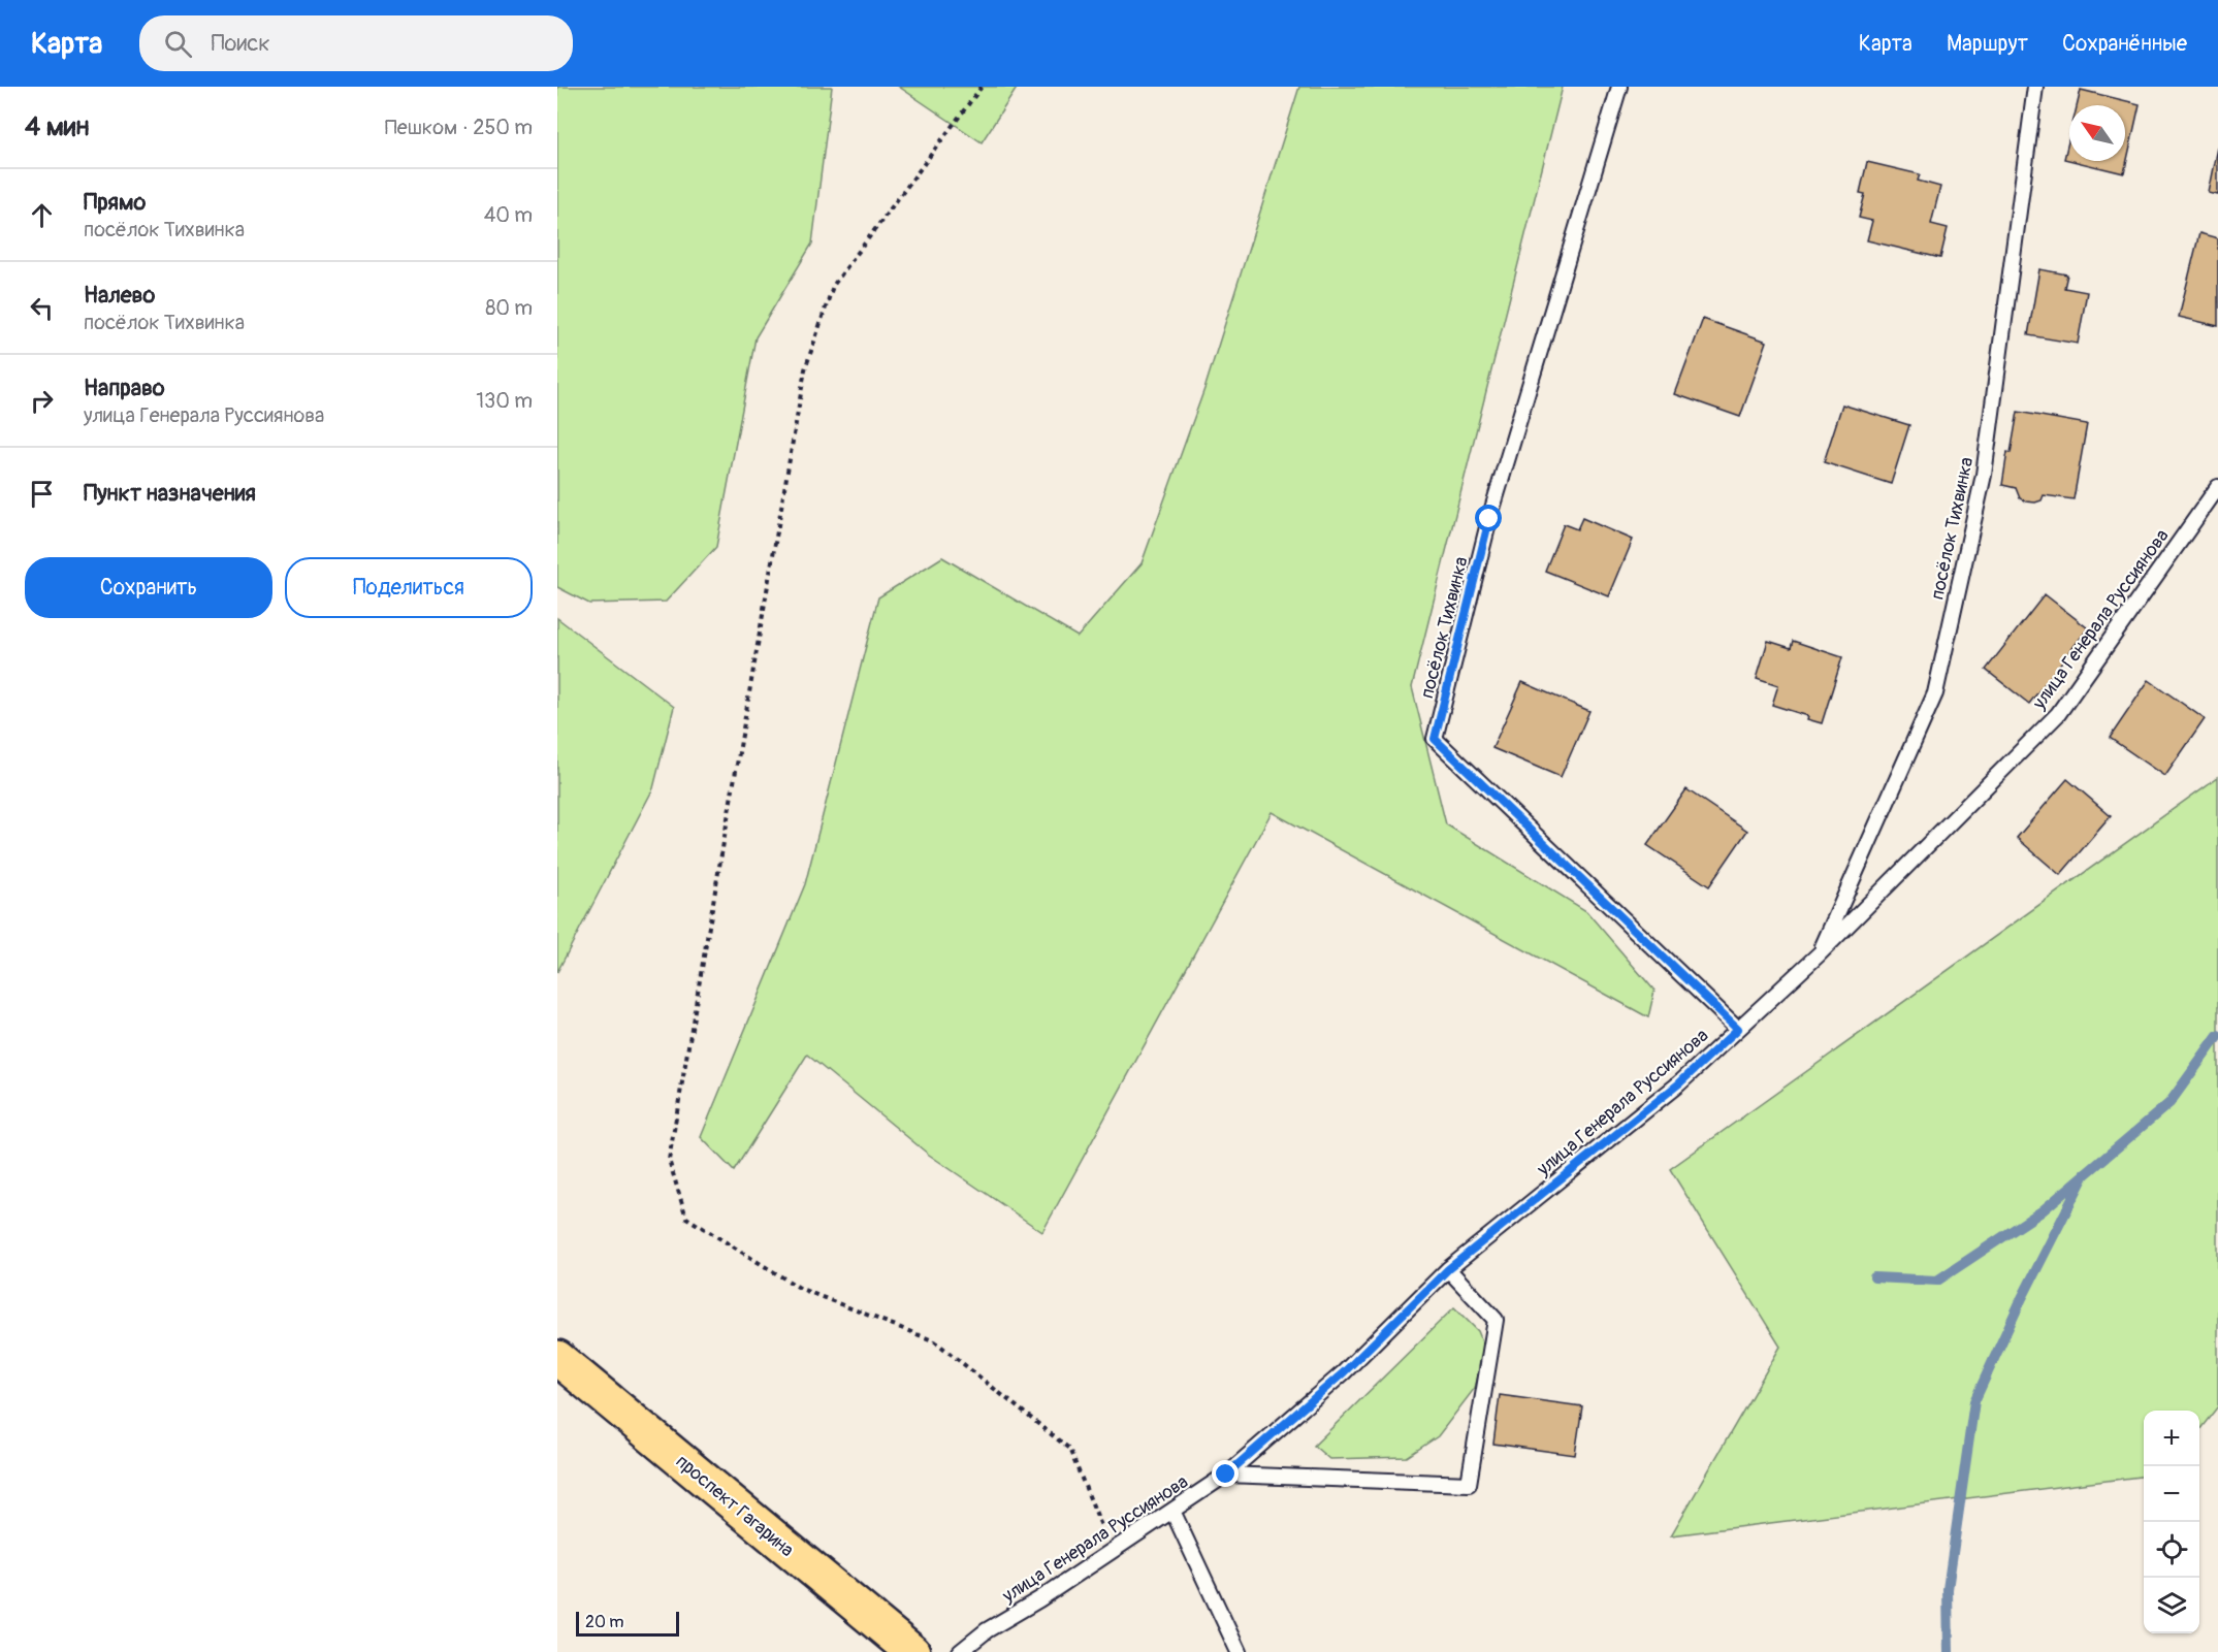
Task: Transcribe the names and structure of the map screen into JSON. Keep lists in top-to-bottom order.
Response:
{
  "streets": {
    "main road": ["проспект Гагарина"],
    "lane": ["посёлок Тихвинка", "улица Генерала Руссиянова"]
  },
  "crossings": [
    ["посёлок Тихвинка", "улица Генерала Руссиянова"]
  ],
  "scale_bar": "20 m",
  "north": "top left",
  "page": {
    "header": "Карта",
    "search": "Поиск",
    "nav": ["Карта", "Маршрут", "Сохранённые"],
    "heading": ["4 мин", "Пешком · 250 m"],
    "list": [
      ["Прямо", "посёлок Тихвинка", "40 m"],
      ["Налево", "посёлок Тихвинка", "80 m"],
      ["Направо", "улица Генерала Руссиянова", "130 m"],
      "Пункт назначения"
    ],
    "buttons": ["Сохранить", "Поделиться"],
    "map_buttons": ["+", "−"],
    "scale": "20 m"
  }
}
